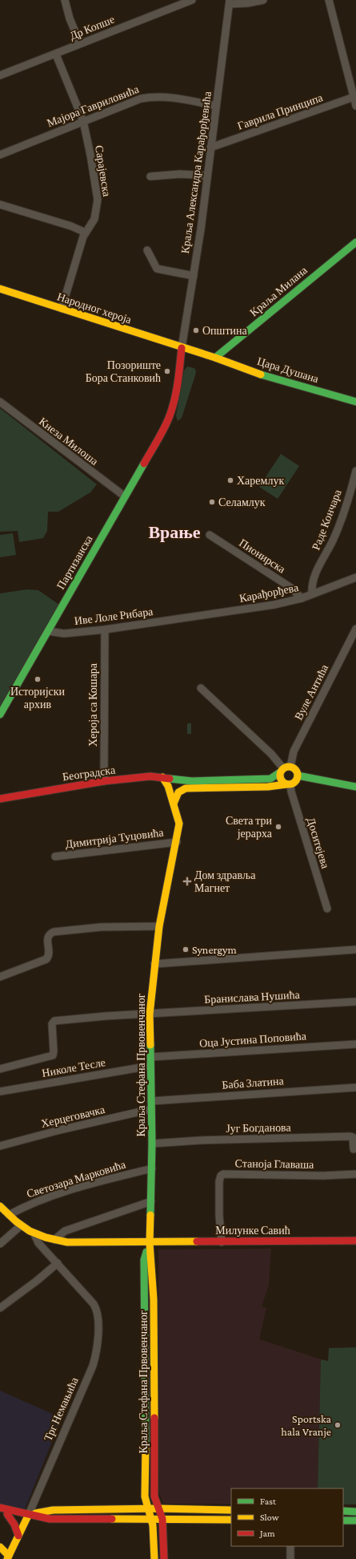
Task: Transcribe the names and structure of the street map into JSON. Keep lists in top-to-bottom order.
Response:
{
  "streets": {
    "street": [
      "Др Копше",
      "Мајора Гавриловића",
      "Гаврила Принципа",
      "Сарајевска",
      "Краља Александра Карађорђевића",
      "Краља Милана",
      "Народног хероја",
      "Цара Душана",
      "Кнеза Милоша",
      "Раде Кончара",
      "Пионирска",
      "Партизанска",
      "Карађорђева",
      "Иве Лоле Рибара",
      "Вуле Антића",
      "Хероја са Кошара",
      "Београдска",
      "Димитрија Туцовића",
      "Доситејева",
      "Бранислава Нушића",
      "Оца Јустина Поповића",
      "Краља Стефана Првовенчаног",
      "Николе Тесле",
      "Баба Златина",
      "Херцеговачка",
      "Југ Богданова",
      "Станоја Главаша",
      "Светозара Марковића",
      "Милунке Савић",
      "Трг Немањића"
    ]
  },
  "crossings": [
    ["Др Копше", "Сарајевска"],
    ["Мајора Гавриловића", "Сарајевска"],
    ["Мајора Гавриловића", "Краља Александра Карађорђевића"],
    ["Гаврила Принципа", "Краља Александра Карађорђевића"],
    ["Сарајевска", "Народног хероја"],
    ["Краља Александра Карађорђевића", "Народног хероја"],
    ["Краља Александра Карађорђевића", "Партизанска"],
    ["Краља Милана", "Народног хероја"],
    ["Краља Милана", "Цара Душана"],
    ["Народног хероја", "Цара Душана"],
    ["Народног хероја", "Партизанска"],
    ["Кнеза Милоша", "Партизанска"],
    ["Раде Кончара", "Карађорђева"],
    ["Пионирска", "Карађорђева"],
    ["Партизанска", "Иве Лоле Рибара"],
    ["Карађорђева", "Иве Лоле Рибара"],
    ["Иве Лоле Рибара", "Хероја са Кошара"],
    ["Вуле Антића", "Београдска"],
    ["Вуле Антића", "Доситејева"],
    ["Хероја са Кошара", "Београдска"],
    ["Београдска", "Доситејева"],
    ["Београдска", "Краља Стефана Првовенчаног"],
    ["Димитрија Туцовића", "Краља Стефана Првовенчаног"],
    ["Бранислава Нушића", "Краља Стефана Првовенчаног"],
    ["Оца Јустина Поповића", "Краља Стефана Првовенчаног"],
    ["Краља Стефана Првовенчаног", "Николе Тесле"],
    ["Краља Стефана Првовенчаног", "Баба Златина"],
    ["Краља Стефана Првовенчаног", "Херцеговачка"],
    ["Краља Стефана Првовенчаног", "Југ Богданова"],
    ["Краља Стефана Првовенчаног", "Светозара Марковића"],
    ["Краља Стефана Првовенчаног", "Милунке Савић"],
    ["Станоја Главаша", "Милунке Савић"],
    ["Светозара Марковића", "Милунке Савић"]
  ],
  "districts": ["Врање"],
  "places": {
    "other": [
      "Општина",
      "Позориште Бора Станковић",
      "Харемлук",
      "Селамлук",
      "Историјски архив",
      "Света три јерарха",
      "Synergym",
      "Sportska hala Vranje"
    ],
    "health": ["Дом здравља Магнет"]
  },
  "legend": ["Fast", "Slow", "Jam"]
}
